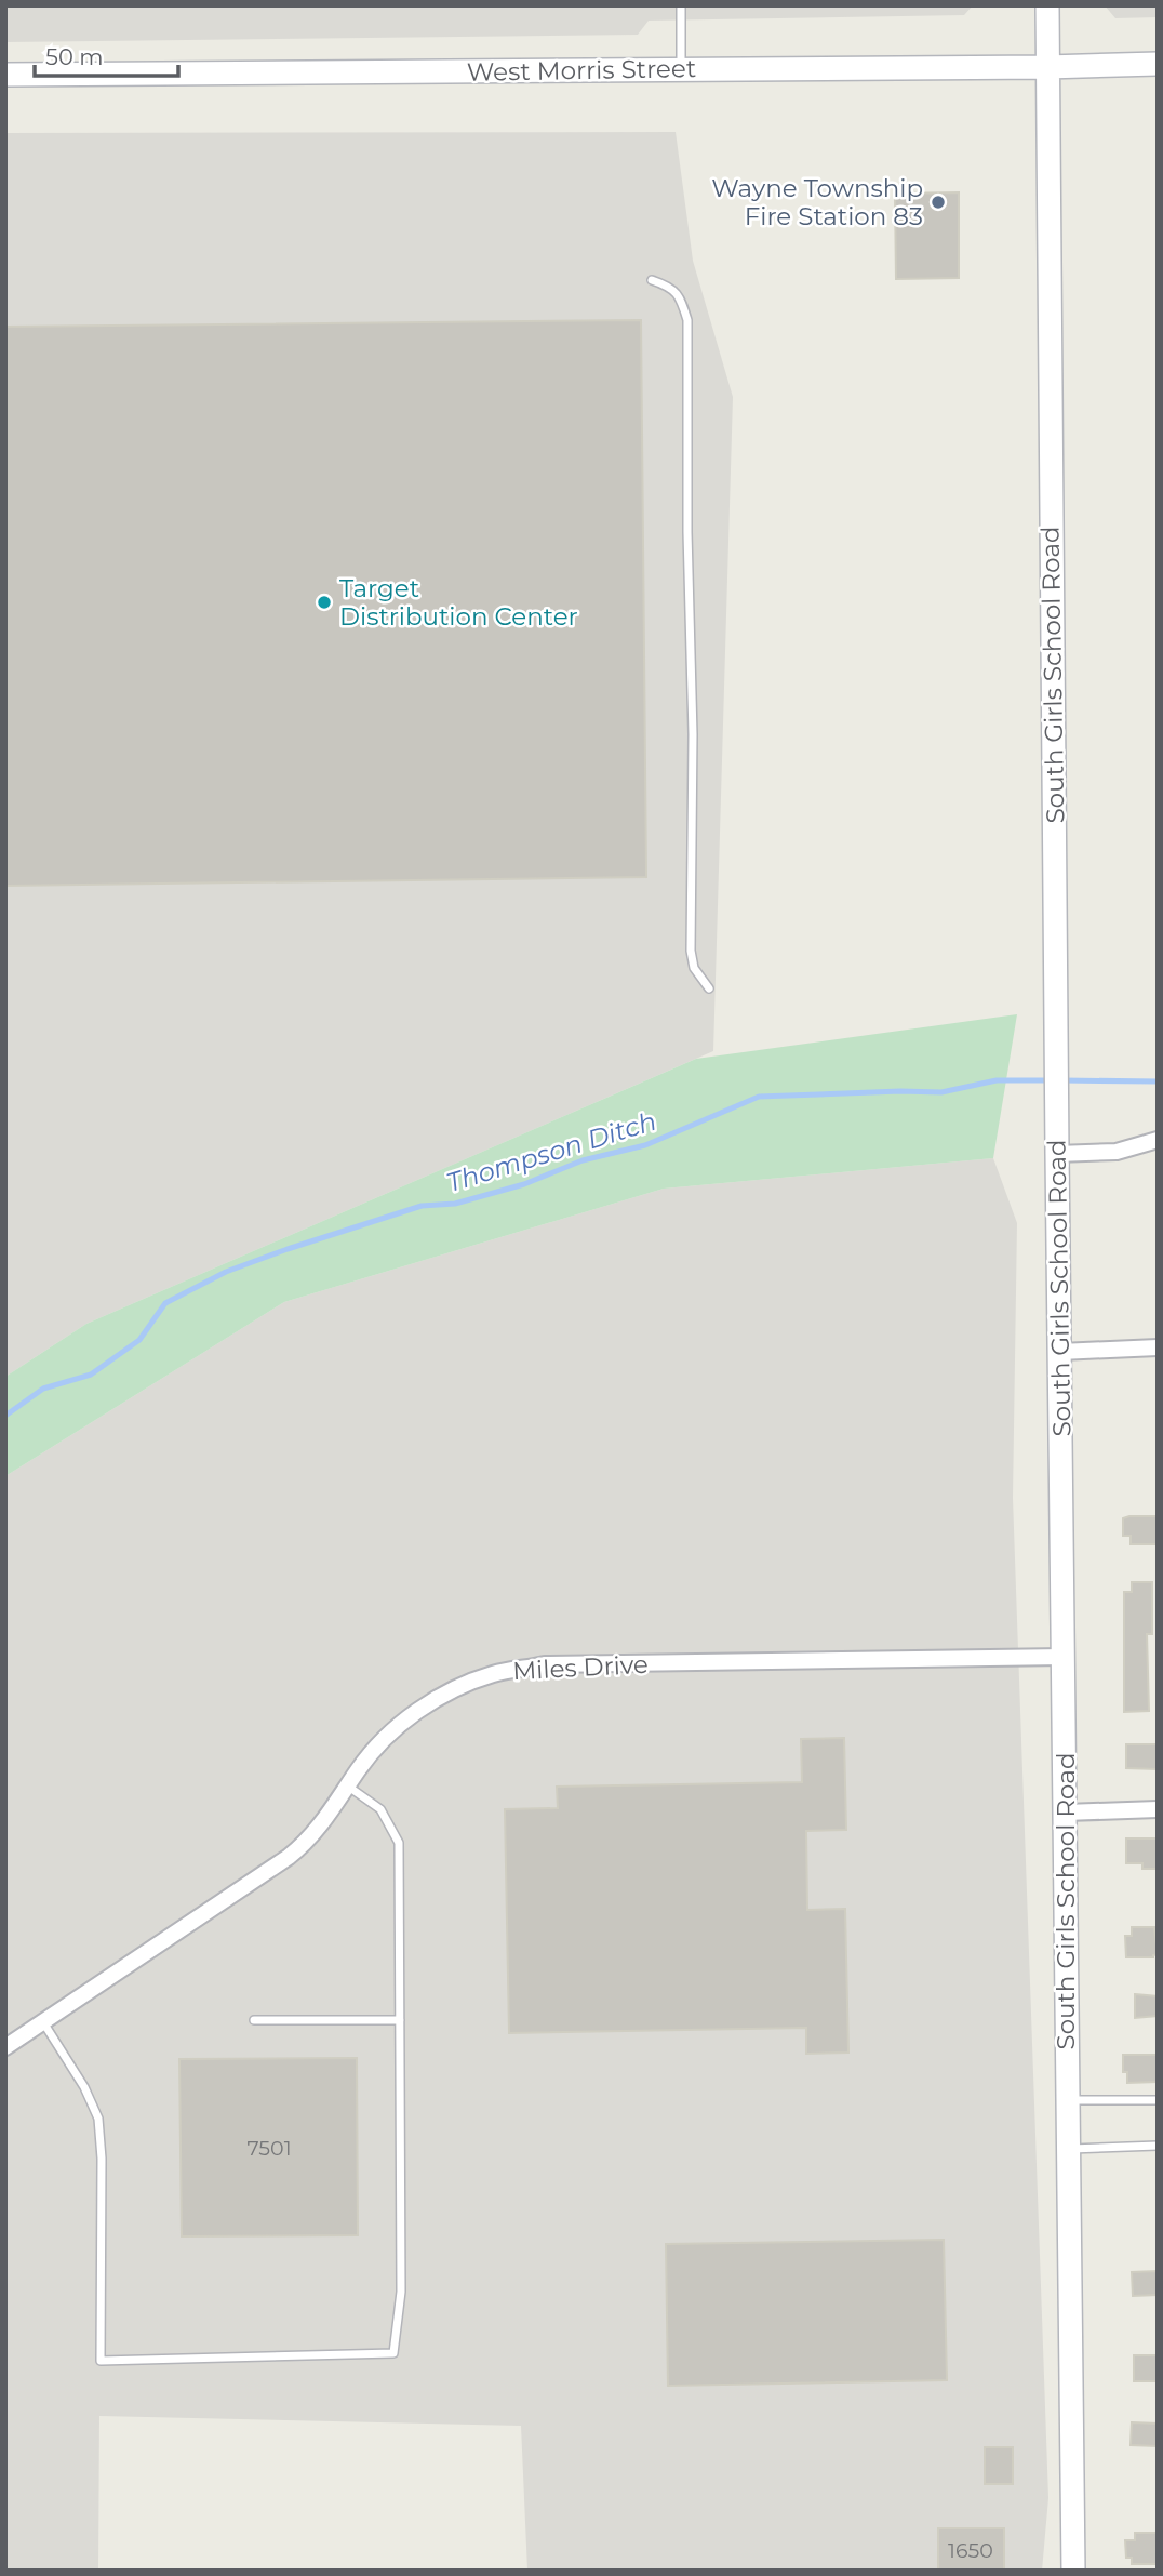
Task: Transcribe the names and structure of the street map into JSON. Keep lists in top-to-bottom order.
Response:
{
  "streets": {
    "main road": ["West Morris Street", "South Girls School Road"],
    "street": ["Miles Drive"]
  },
  "crossings": [
    ["West Morris Street", "South Girls School Road"],
    ["South Girls School Road", "Miles Drive"]
  ],
  "water": ["Thompson Ditch"],
  "places": ["Wayne Township Fire Station 83", "Target Distribution Center"],
  "house_numbers": ["7501", "1650"],
  "scale_bar": "50 m"
}
